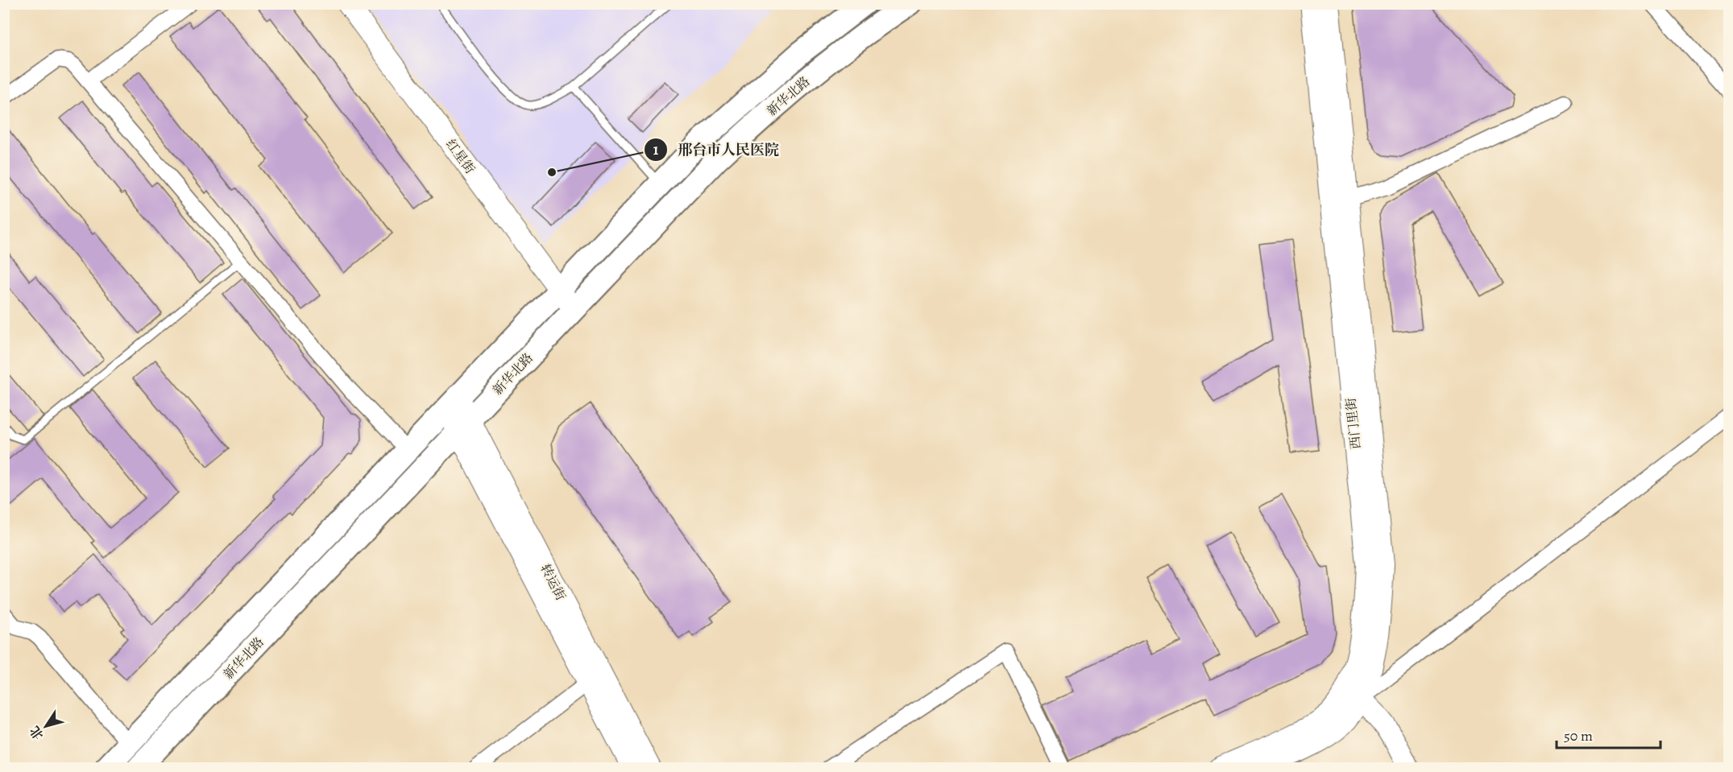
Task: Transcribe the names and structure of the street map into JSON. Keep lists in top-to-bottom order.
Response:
{
  "streets": {
    "main road": ["新华北路"],
    "street": ["红星街", "西门里街", "转运街"]
  },
  "crossings": [
    ["新华北路", "红星街"],
    ["新华北路", "转运街"]
  ],
  "places": ["邢台市人民医院"],
  "scale_bar": "50 m",
  "north": "bottom left"
}
